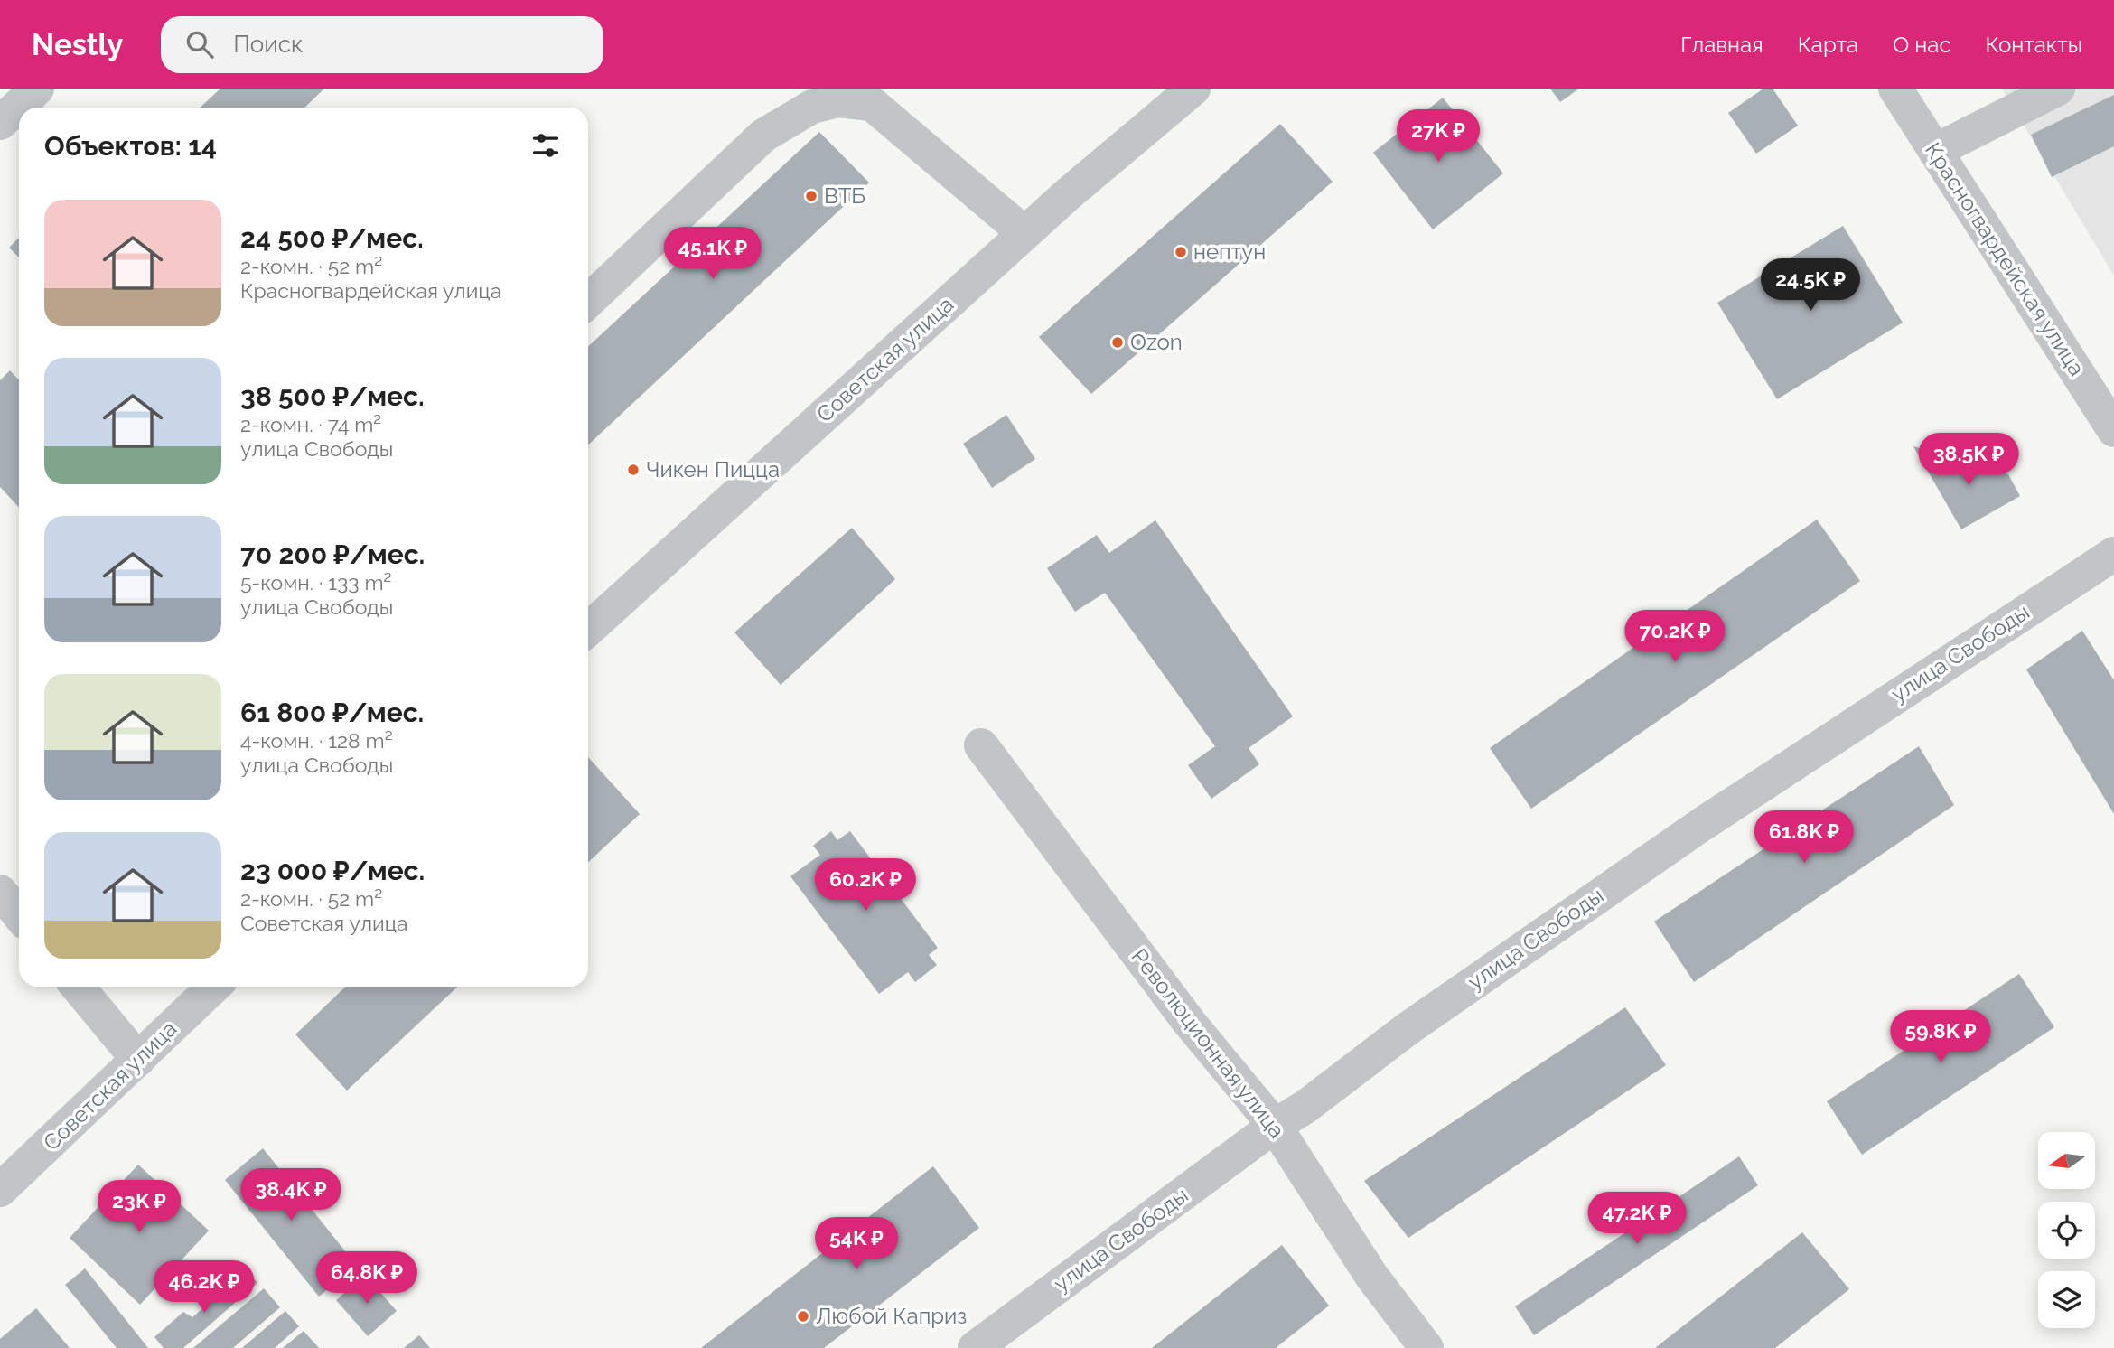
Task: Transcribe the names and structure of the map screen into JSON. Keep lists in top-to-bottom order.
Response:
{
  "streets": {
    "street": [
      "Красногвардейская улица",
      "Советская улица",
      "улица Свободы",
      "Революционная улица"
    ]
  },
  "crossings": [
    ["улица Свободы", "Революционная улица"]
  ],
  "places": [
    "ВТБ",
    "нептун",
    "Ozon",
    "Чикен Пицца",
    "Любой Каприз"
  ],
  "north": "left",
  "page": {
    "header": "Nestly",
    "search": "Поиск",
    "nav": [
      "Главная",
      "Карта",
      "О нас",
      "Контакты"
    ],
    "heading": "Объектов: 14",
    "price": [
      "27K ₽",
      "45.1K ₽",
      "24.5K ₽",
      "38.5K ₽",
      "70.2K ₽",
      "61.8K ₽",
      "60.2K ₽",
      "59.8K ₽",
      "38.4K ₽",
      "23K ₽",
      "47.2K ₽",
      "54K ₽",
      "64.8K ₽",
      "46.2K ₽"
    ],
    "list": [
      {
        "name": "24 500 ₽/мес.",
        "note": "2-комн. · 52 m² · Красногвардейская улица"
      },
      {
        "name": "38 500 ₽/мес.",
        "note": "2-комн. · 74 m² · улица Свободы"
      },
      {
        "name": "70 200 ₽/мес.",
        "note": "5-комн. · 133 m² · улица Свободы"
      },
      {
        "name": "61 800 ₽/мес.",
        "note": "4-комн. · 128 m² · улица Свободы"
      },
      {
        "name": "23 000 ₽/мес.",
        "note": "2-комн. · 52 m² · Советская улица"
      }
    ]
  }
}
